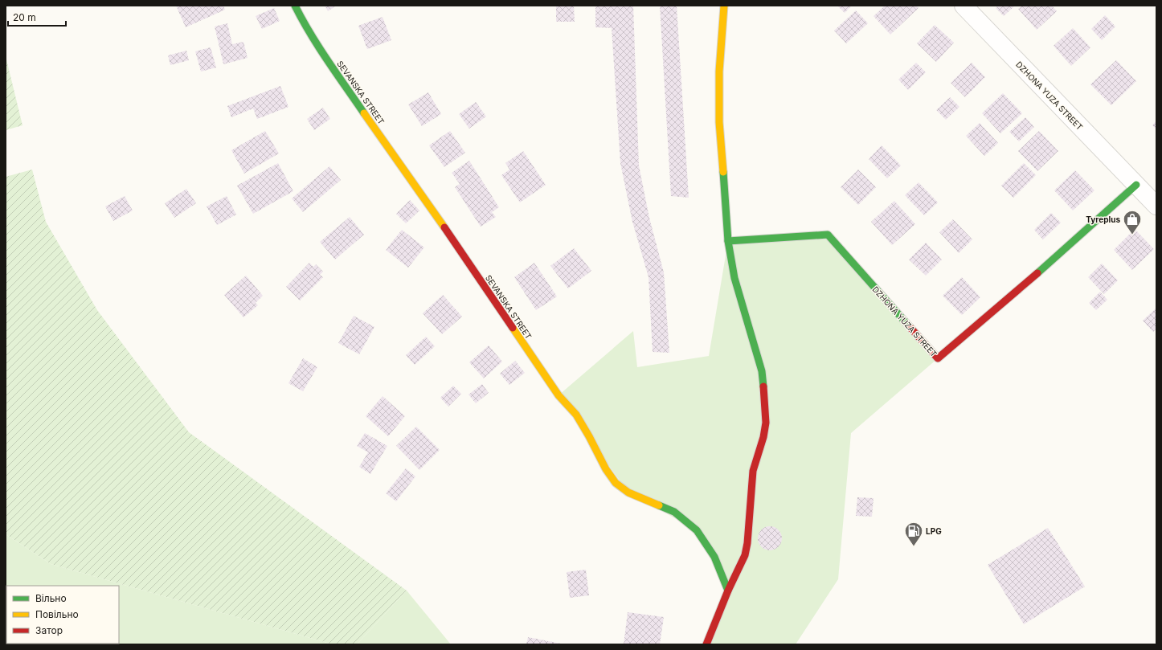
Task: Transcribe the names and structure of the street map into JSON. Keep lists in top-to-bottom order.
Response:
{
  "streets": {
    "street": ["SEVANSKA STREET", "DZHONA YUZA STREET"]
  },
  "places": {
    "shop": ["Tyreplus"],
    "fuel station": ["LPG"]
  },
  "legend": ["Вільно", "Повільно", "Затор"],
  "scale_bar": "20 m"
}
